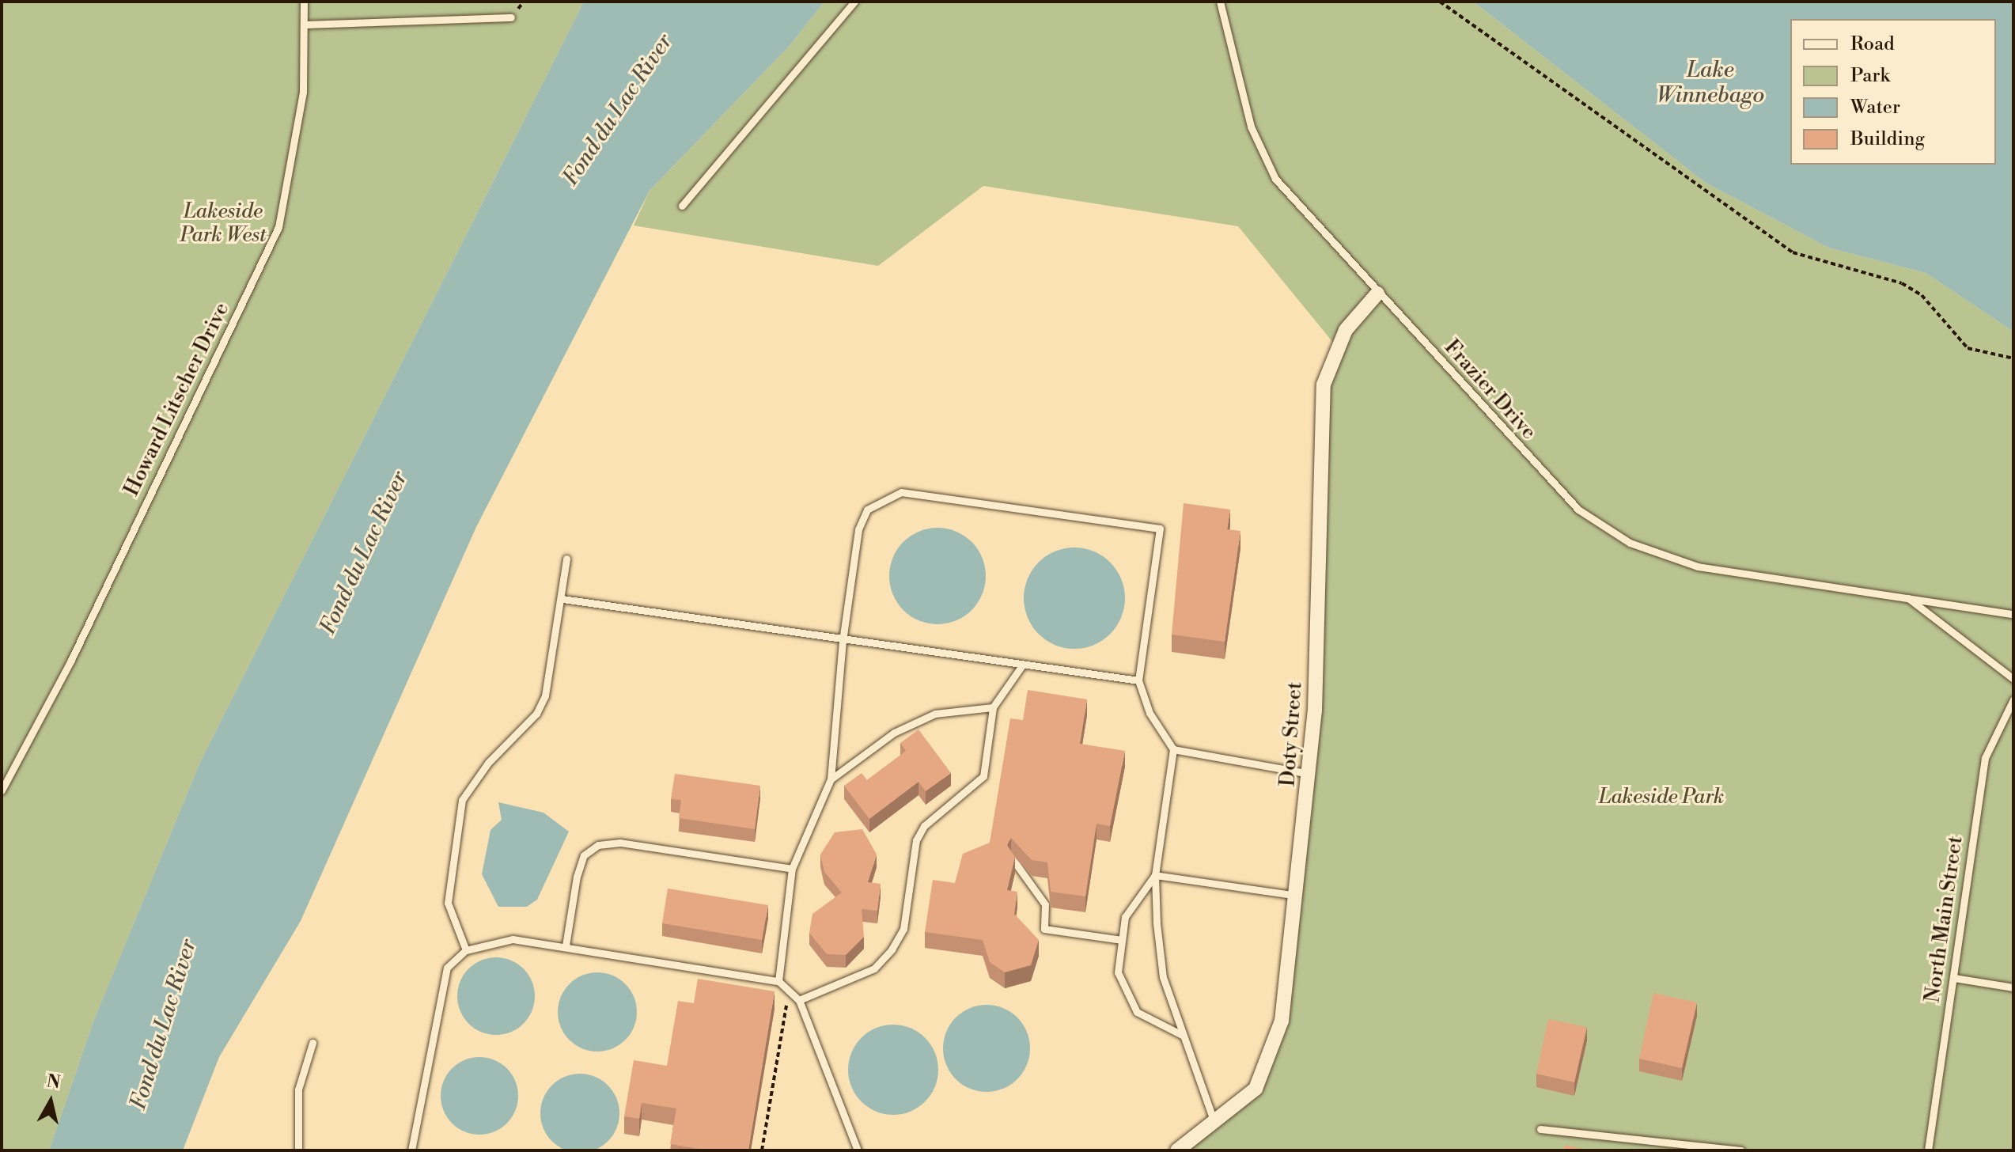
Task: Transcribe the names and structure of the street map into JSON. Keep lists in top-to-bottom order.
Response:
{
  "streets": {
    "street": ["Doty Street"],
    "lane": ["Frazier Drive", "Howard Litscher Drive", "North Main Street"]
  },
  "crossings": [
    ["Frazier Drive", "Doty Street"]
  ],
  "water": ["Lake Winnebago", "Fond du Lac River"],
  "parks": ["Lakeside Park West", "Lakeside Park"],
  "legend": [
    "Road",
    "Park",
    "Water",
    "Building"
  ],
  "north": "top"
}
